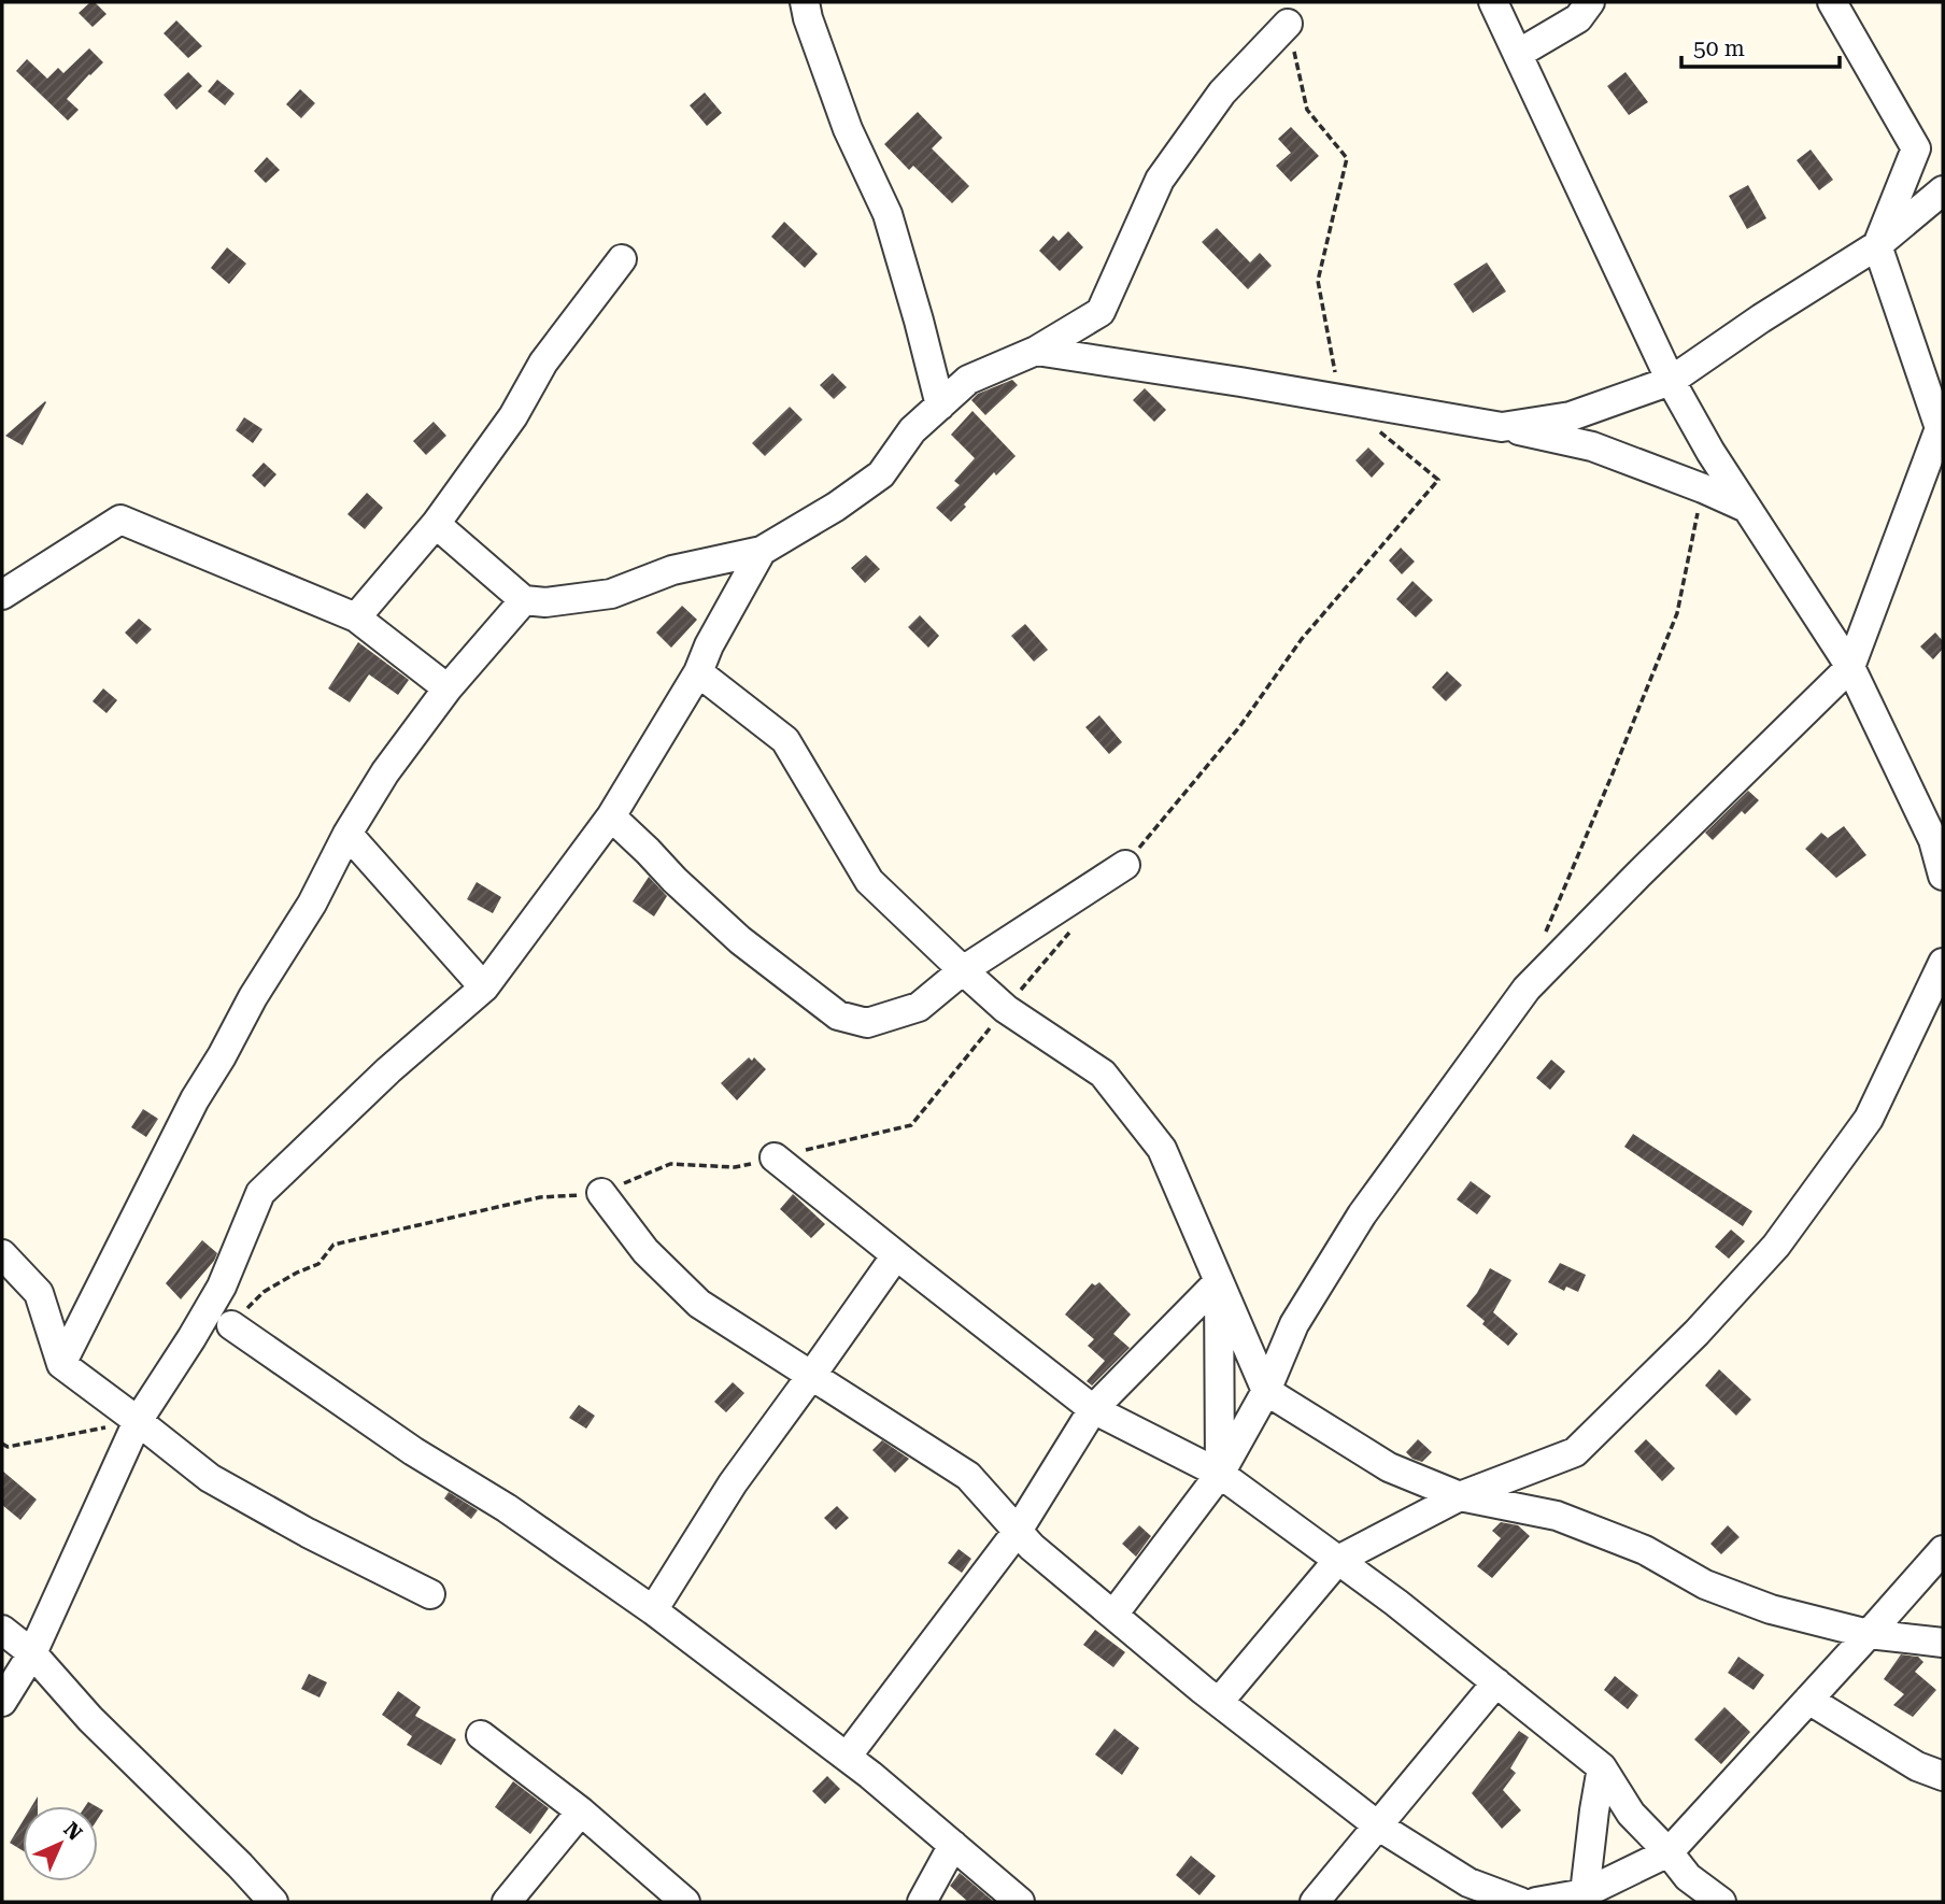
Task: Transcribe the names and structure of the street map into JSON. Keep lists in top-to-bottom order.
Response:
{
  "scale_bar": "50 m",
  "north": "top right"
}
